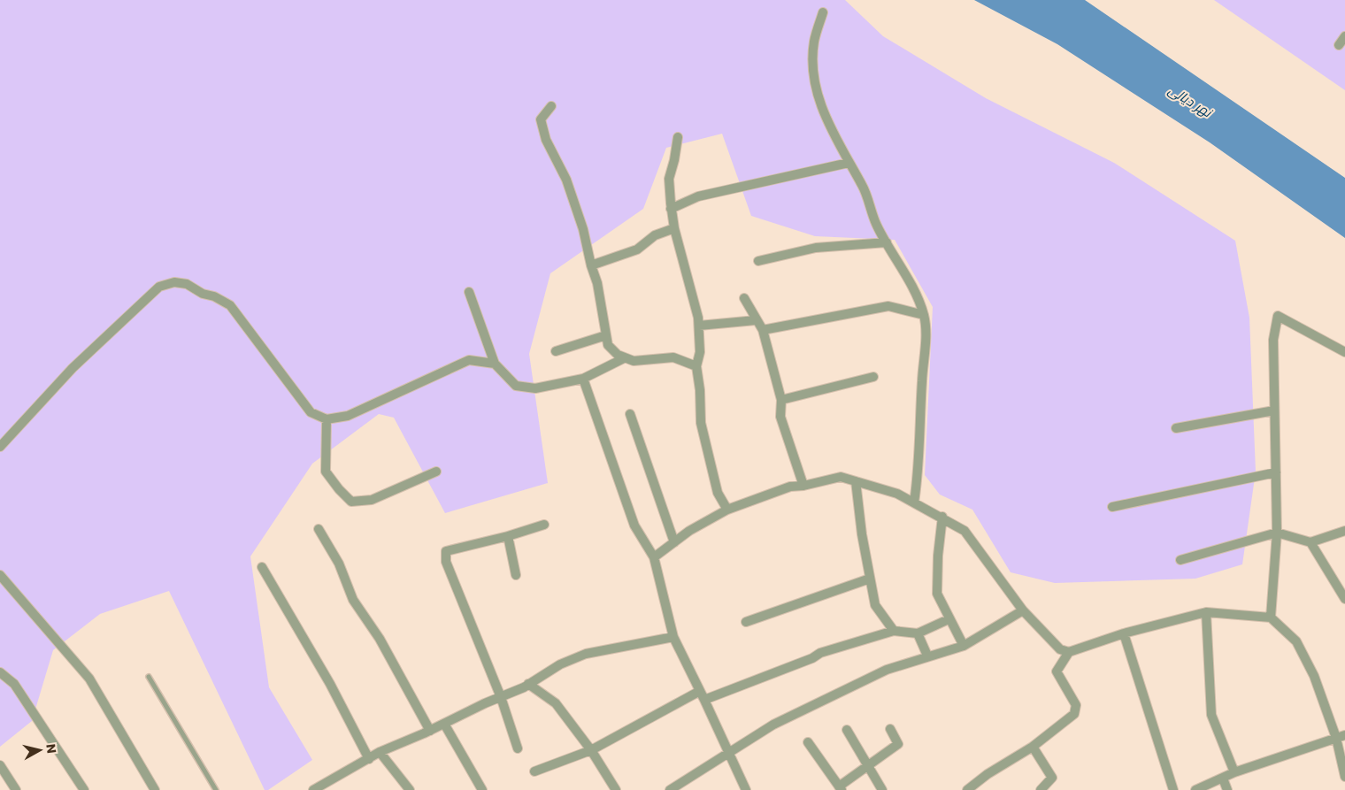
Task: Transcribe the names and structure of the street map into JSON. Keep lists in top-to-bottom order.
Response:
{
  "water": ["نهر ديالى"],
  "north": "right"
}
